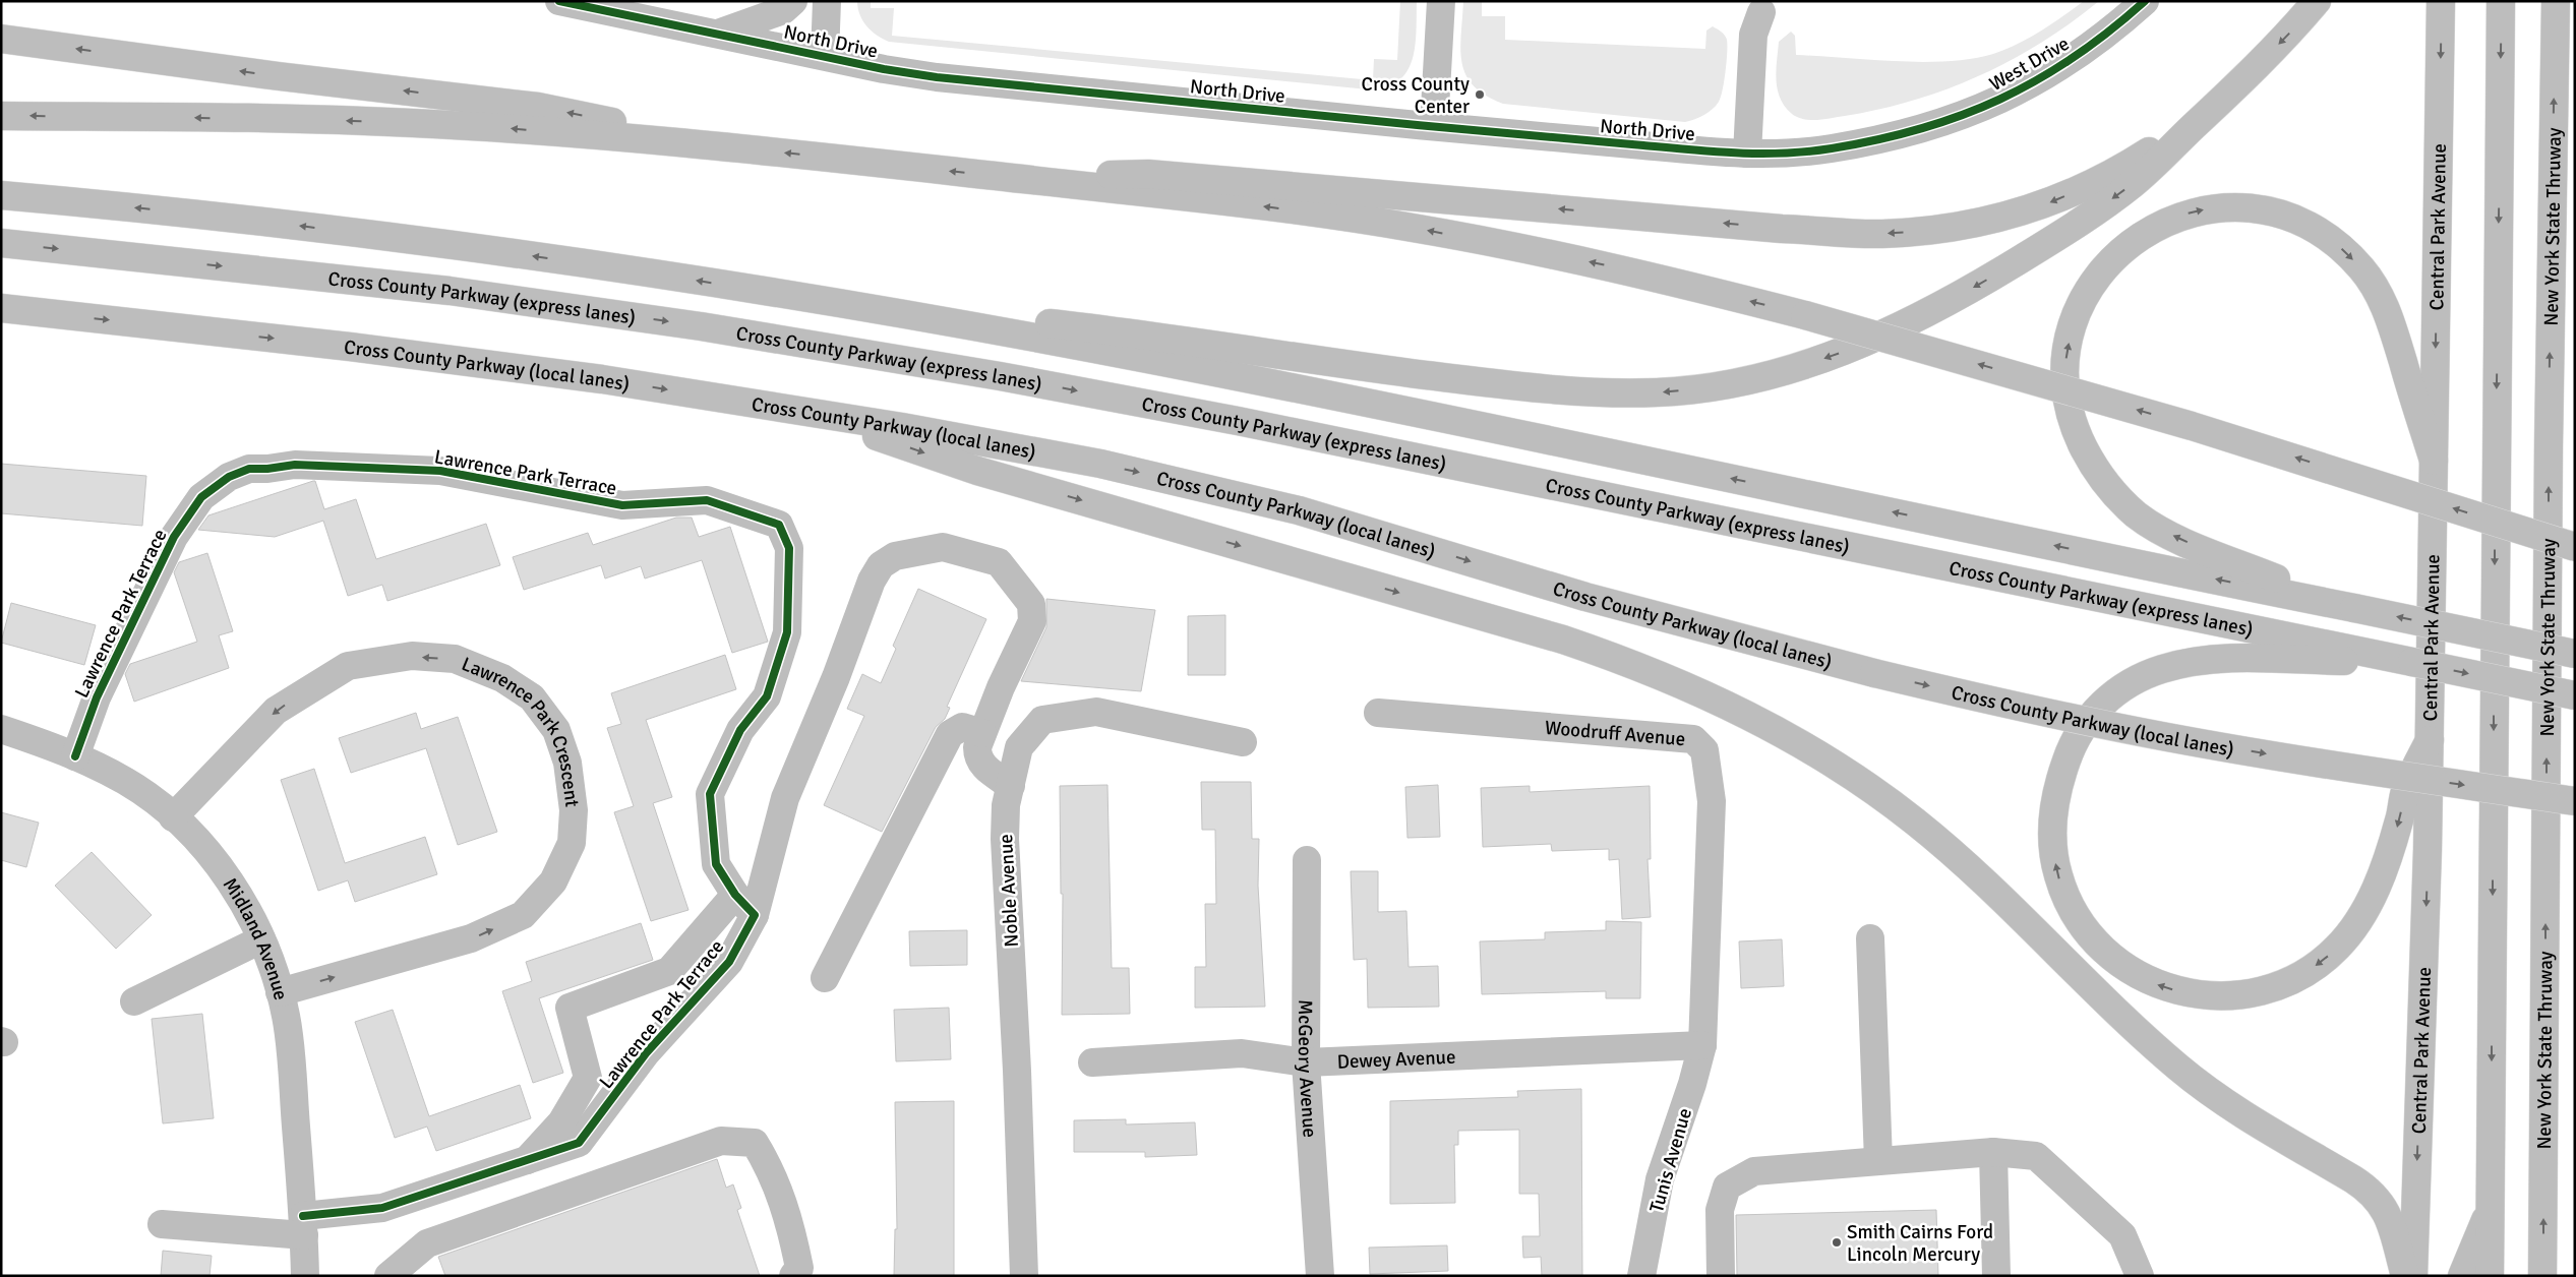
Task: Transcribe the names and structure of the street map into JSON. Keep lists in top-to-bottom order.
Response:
{
  "streets": {
    "main road": [
      "North Drive",
      "West Drive",
      "Central Park Avenue",
      "New York State Thruway",
      "Cross County Parkway (express lanes)",
      "Cross County Parkway (local lanes)",
      "Lawrence Park Terrace",
      "Woodruff Avenue",
      "Lawrence Park Crescent",
      "Noble Avenue",
      "Midland Avenue",
      "Dewey Avenue",
      "McGeory Avenue",
      "Tunis Avenue"
    ]
  },
  "crossings": [
    ["North Drive", "West Drive"],
    ["Lawrence Park Terrace", "Midland Avenue"],
    ["Woodruff Avenue", "Dewey Avenue"],
    ["Woodruff Avenue", "Tunis Avenue"],
    ["Lawrence Park Crescent", "Midland Avenue"],
    ["Dewey Avenue", "McGeory Avenue"],
    ["Dewey Avenue", "Tunis Avenue"]
  ],
  "places": ["Cross County Center", "Smith Cairns Ford Lincoln Mercury"]
}
